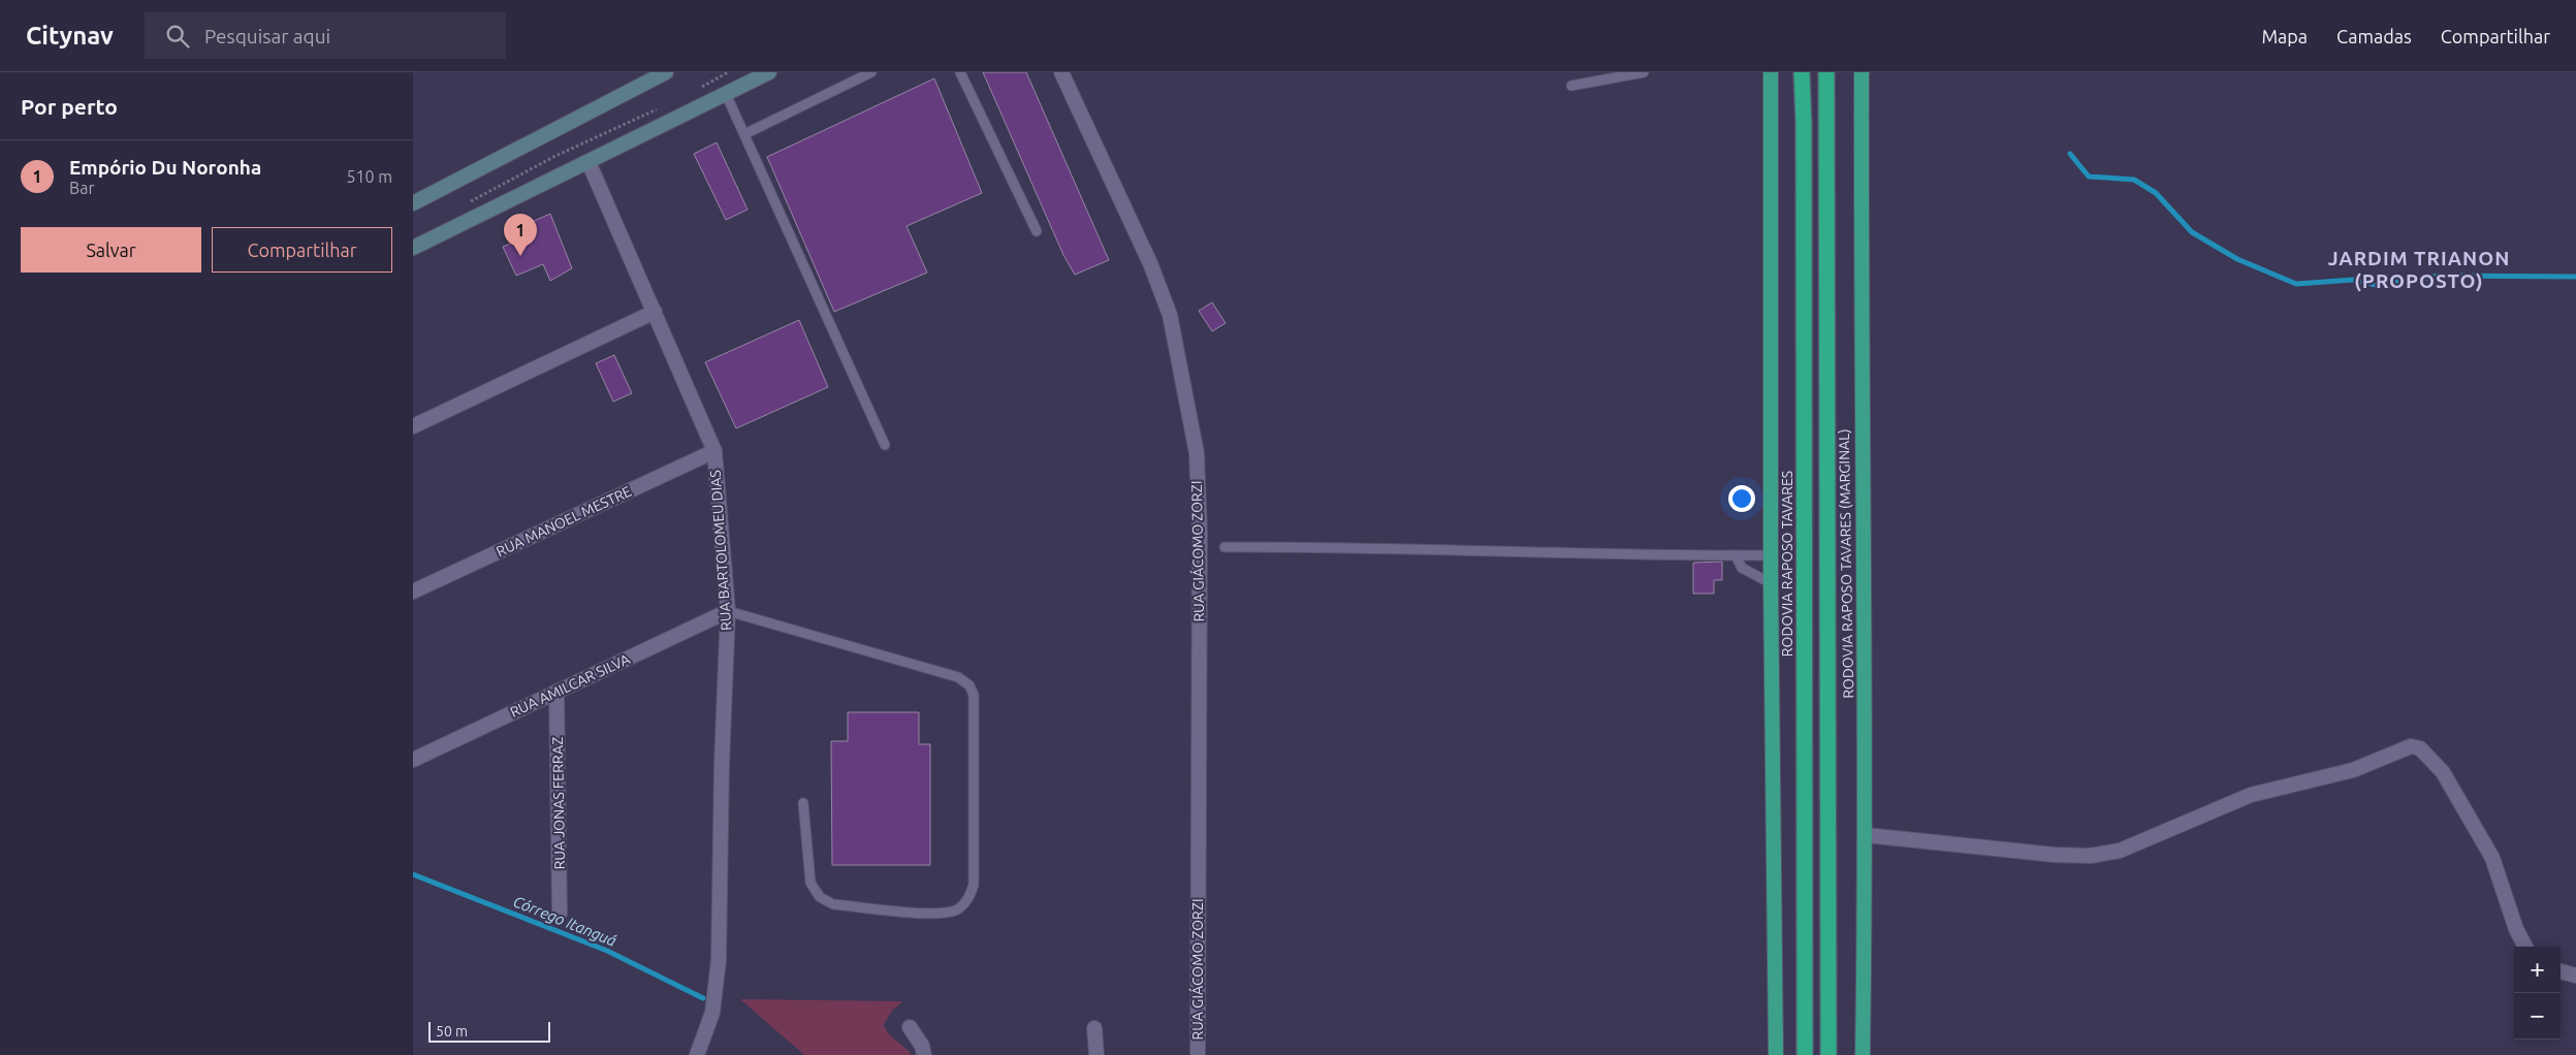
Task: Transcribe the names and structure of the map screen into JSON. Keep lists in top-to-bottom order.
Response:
{
  "streets": {
    "highway": ["RODOVIA RAPOSO TAVARES", "RODOVIA RAPOSO TAVARES (MARGINAL)"],
    "street": [
      "RUA MANOEL MESTRE",
      "RUA BARTOLOMEU DIAS",
      "RUA GIÁCOMO ZORZI",
      "RUA AMILCAR SILVA",
      "RUA JONAS FERRAZ"
    ]
  },
  "crossings": [
    ["RUA MANOEL MESTRE", "RUA BARTOLOMEU DIAS"],
    ["RUA BARTOLOMEU DIAS", "RUA AMILCAR SILVA"],
    ["RUA AMILCAR SILVA", "RUA JONAS FERRAZ"]
  ],
  "districts": ["JARDIM TRIANON (PROPOSTO)"],
  "water": ["Córrego Itanguá"],
  "scale_bar": "50 m",
  "page": {
    "header": "Citynav",
    "search": "Pesquisar aqui",
    "nav": ["Mapa", "Camadas", "Compartilhar"],
    "heading": "Por perto",
    "list": [
      {
        "mark": "1",
        "name": "Empório Du Noronha",
        "note": "Bar",
        "value": "510 m"
      }
    ],
    "buttons": ["Salvar", "Compartilhar"],
    "pins": "1",
    "map_buttons": ["+", "−"],
    "scale": "50 m"
  }
}
